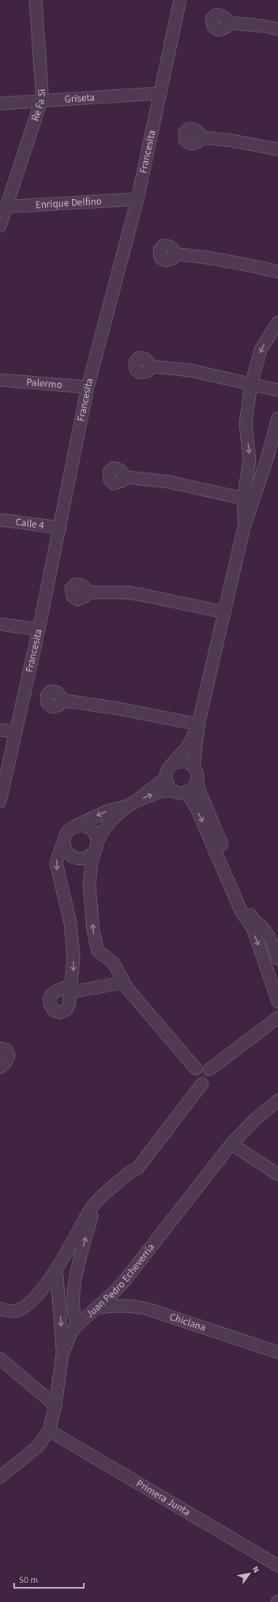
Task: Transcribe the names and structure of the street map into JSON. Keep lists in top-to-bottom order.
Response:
{
  "streets": {
    "street": [
      "Griseta",
      "Re Fa Si",
      "Francesita",
      "Enrique Delfino",
      "Palermo",
      "Calle 4",
      "Juan Pedro Echeverría",
      "Chiclana",
      "Primera Junta"
    ]
  },
  "crossings": [
    ["Griseta", "Re Fa Si"],
    ["Griseta", "Francesita"],
    ["Re Fa Si", "Enrique Delfino"],
    ["Francesita", "Enrique Delfino"],
    ["Francesita", "Palermo"],
    ["Francesita", "Calle 4"],
    ["Juan Pedro Echeverría", "Chiclana"],
    ["Juan Pedro Echeverría", "Primera Junta"]
  ],
  "scale_bar": "50 m",
  "north": "top right"
}
